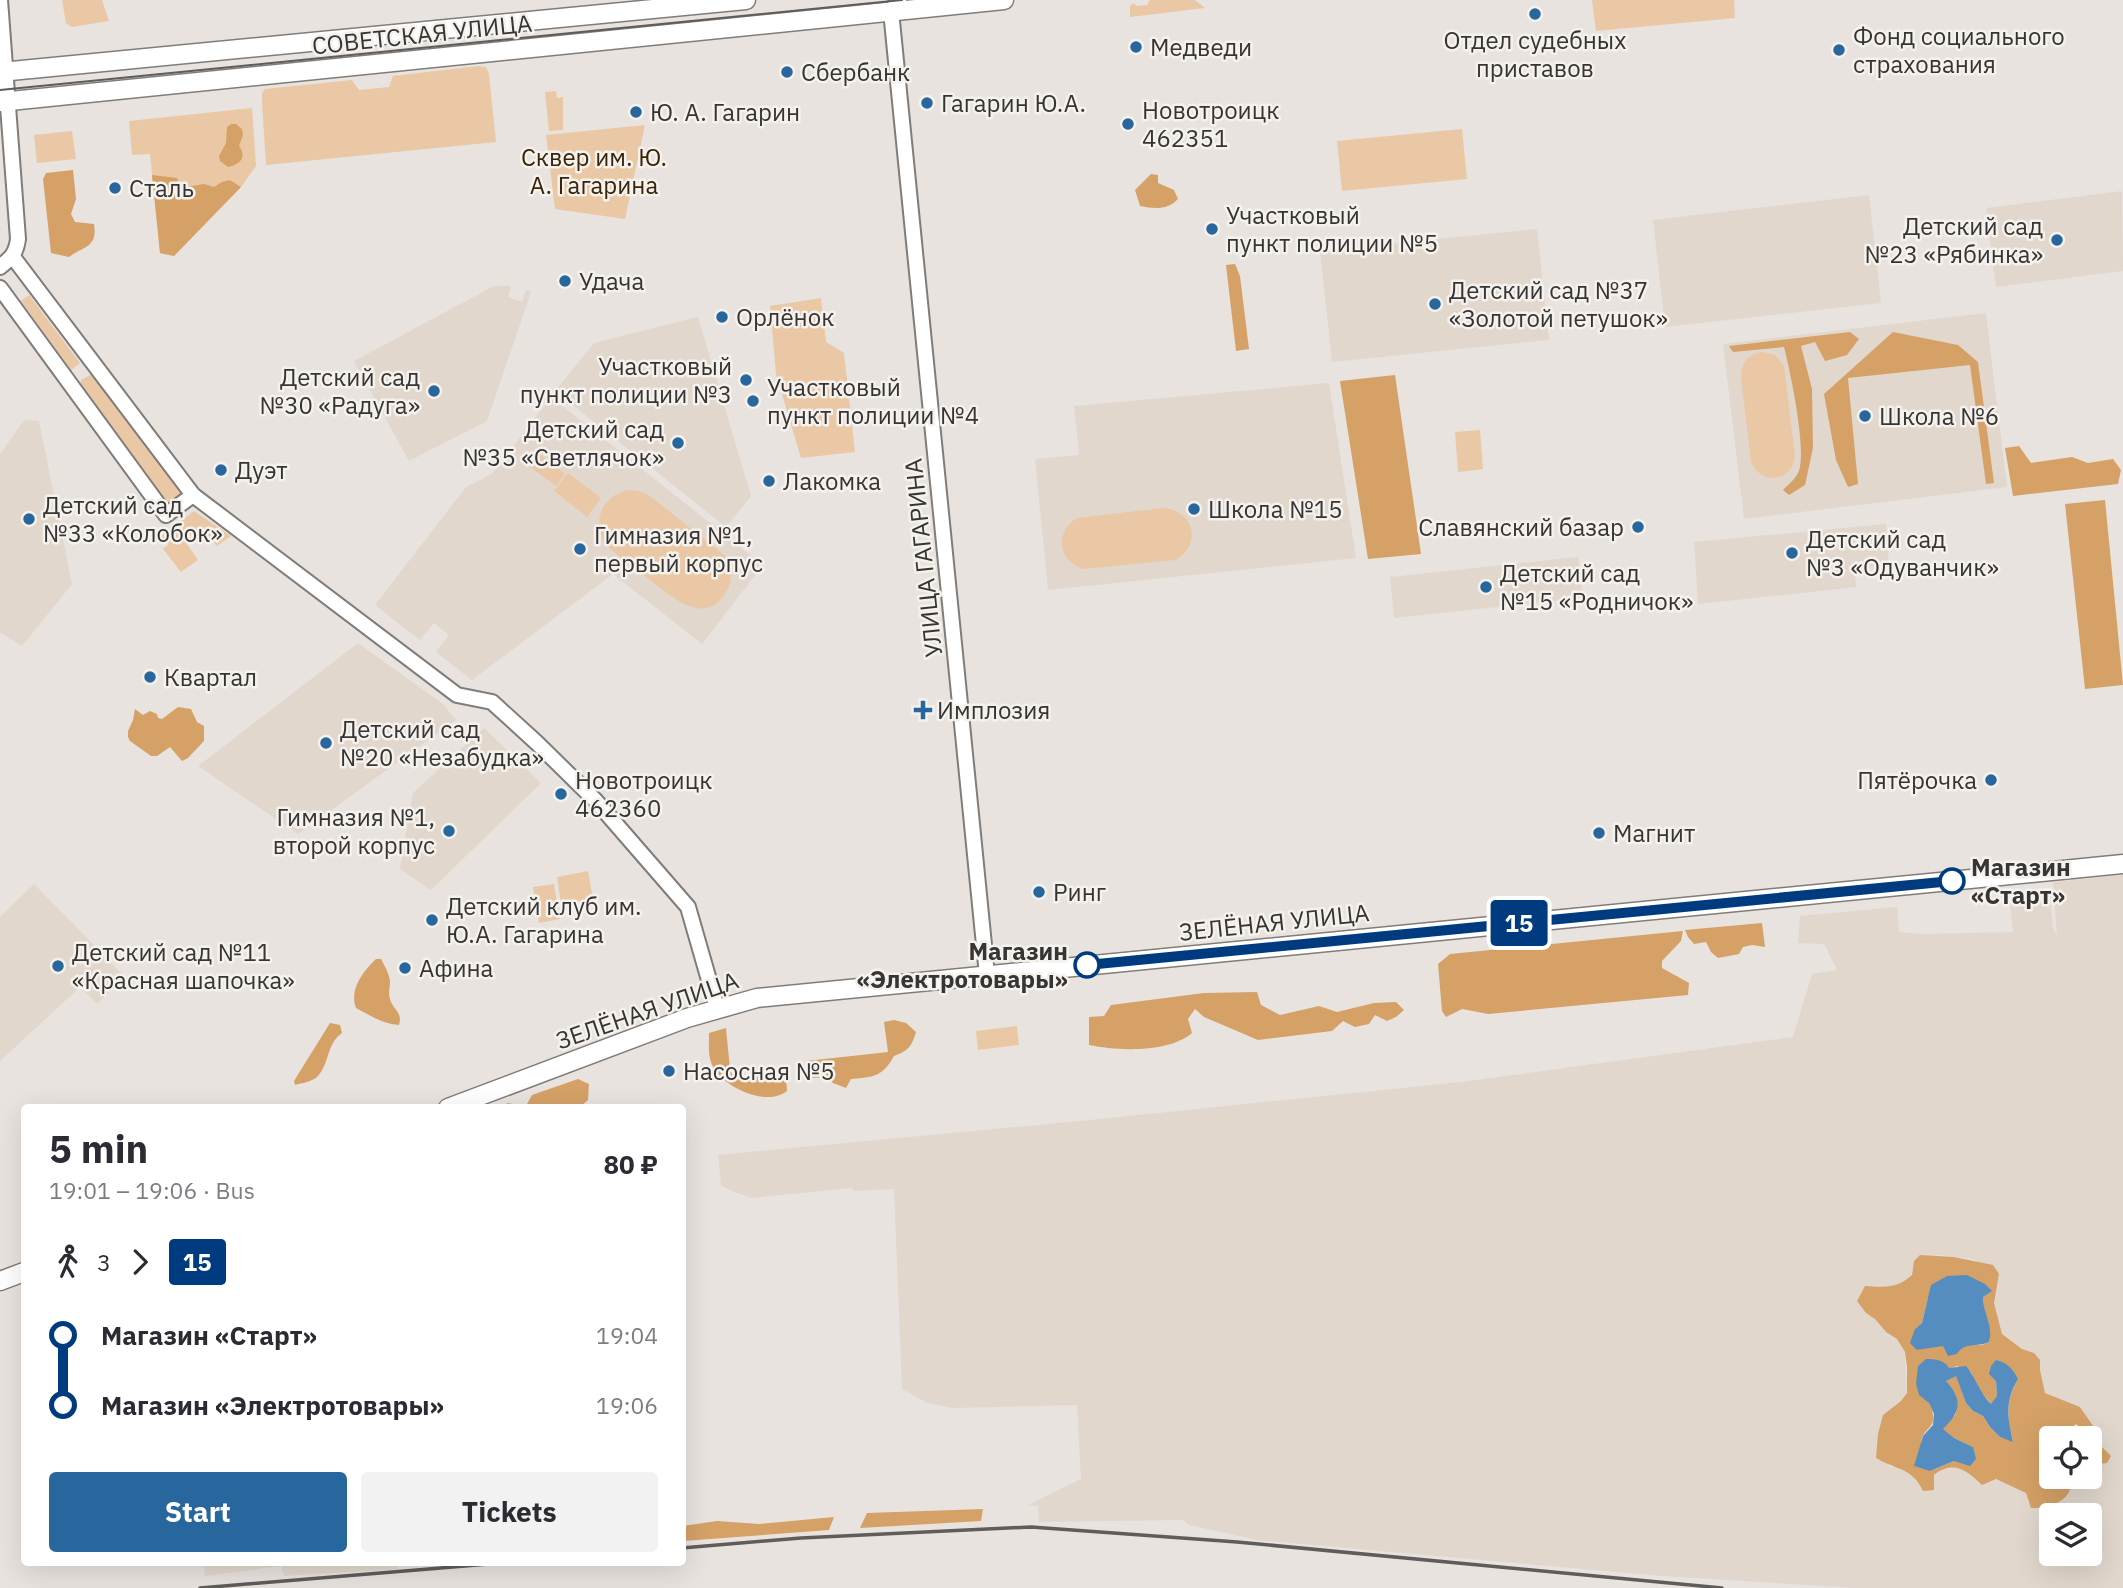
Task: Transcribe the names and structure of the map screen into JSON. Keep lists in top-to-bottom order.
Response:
{
  "streets": {
    "main road": ["СОВЕТСКАЯ УЛИЦА", "ЗЕЛЁНАЯ УЛИЦА"],
    "street": ["УЛИЦА ГАГАРИНА"]
  },
  "crossings": [
    ["СОВЕТСКАЯ УЛИЦА", "УЛИЦА ГАГАРИНА"],
    ["УЛИЦА ГАГАРИНА", "ЗЕЛЁНАЯ УЛИЦА"]
  ],
  "parks": ["Сквер им. Ю. А. Гагарина"],
  "places": {
    "other": [
      "Отдел судебных приставов",
      "Медведи",
      "Фонд социального страхования",
      "Сбербанк",
      "Гагарин Ю.А.",
      "Ю. А. Гагарин",
      "Новотроицк 462351",
      "Сталь",
      "Участковый пункт полиции №5",
      "Детский сад №23 «Рябинка»",
      "Удача",
      "Детский сад №37 «Золотой петушок»",
      "Орлёнок",
      "Участковый пункт полиции №3",
      "Детский сад №30 «Радуга»",
      "Участковый пункт полиции №4",
      "Школа №6",
      "Детский сад №35 «Светлячок»",
      "Дуэт",
      "Лакомка",
      "Школа №15",
      "Детский сад №33 «Колобок»",
      "Славянский базар",
      "Гимназия №1, первый корпус",
      "Детский сад №3 «Одуванчик»",
      "Детский сад №15 «Родничок»",
      "Квартал",
      "Детский сад №20 «Незабудка»",
      "Пятёрочка",
      "Новотроицк 462360",
      "Гимназия №1, второй корпус",
      "Магнит",
      "Магазин «Старт»",
      "Ринг",
      "Детский клуб им. Ю.А. Гагарина",
      "Магазин «Электротовары»",
      "Детский сад №11 «Красная шапочка»",
      "Афина",
      "Насосная №5"
    ],
    "health": ["Имплозия"]
  },
  "lines": ["bus line 15"],
  "page": {
    "on_map": "15",
    "heading": ["5 min", "19:01 – 19:06 · Bus", "80 ₽"],
    "legs": ["3", "15"],
    "list": [
      {
        "name": "Магазин «Старт»",
        "value": "19:04"
      },
      {
        "name": "Магазин «Электротовары»",
        "value": "19:06"
      }
    ],
    "buttons": ["Start", "Tickets"]
  }
}
